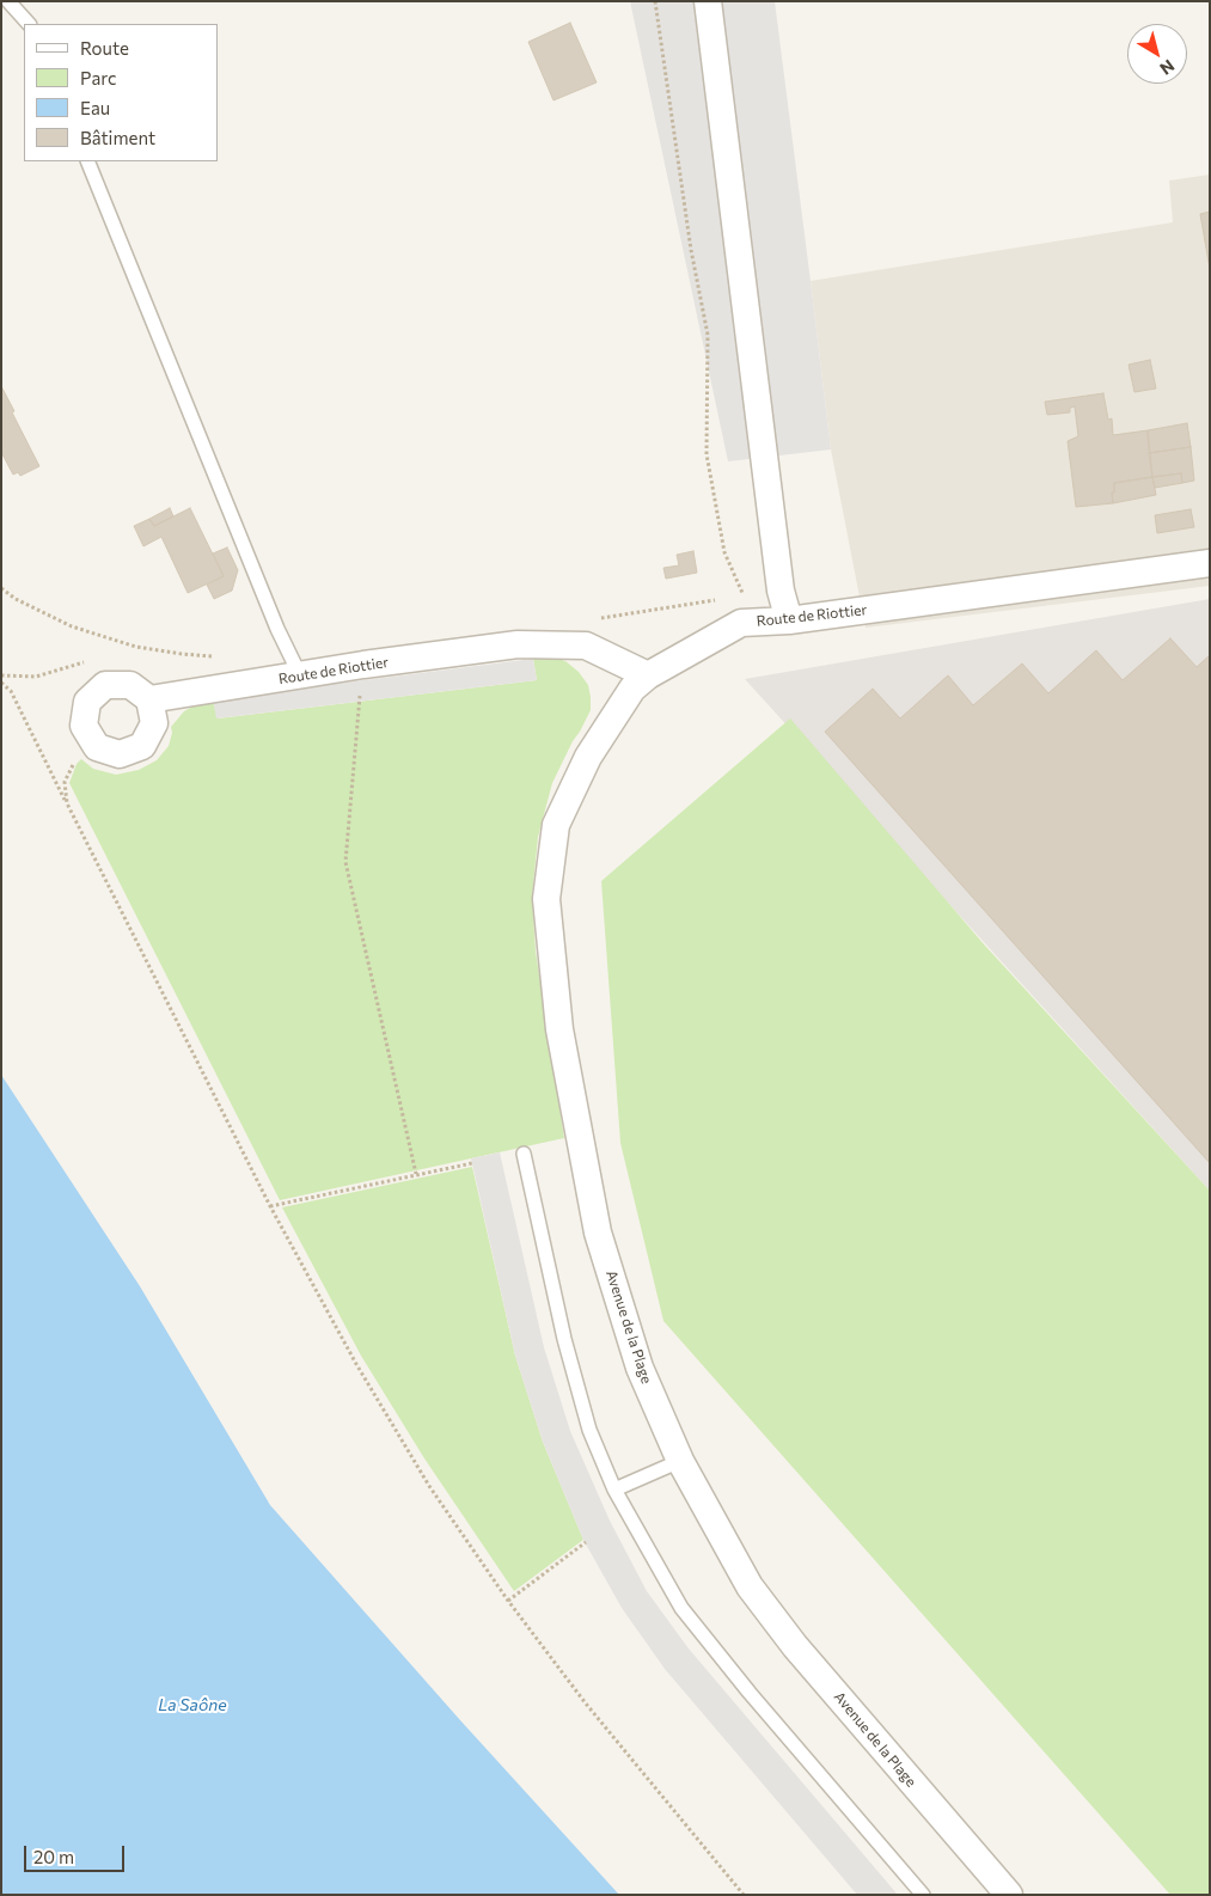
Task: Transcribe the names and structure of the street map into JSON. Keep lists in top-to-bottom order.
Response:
{
  "streets": {
    "street": ["Route de Riottier", "Avenue de la Plage"]
  },
  "crossings": [
    ["Route de Riottier", "Avenue de la Plage"]
  ],
  "water": ["La Saône"],
  "legend": [
    "Route",
    "Parc",
    "Eau",
    "Bâtiment"
  ],
  "scale_bar": "20 m",
  "north": "bottom right"
}
